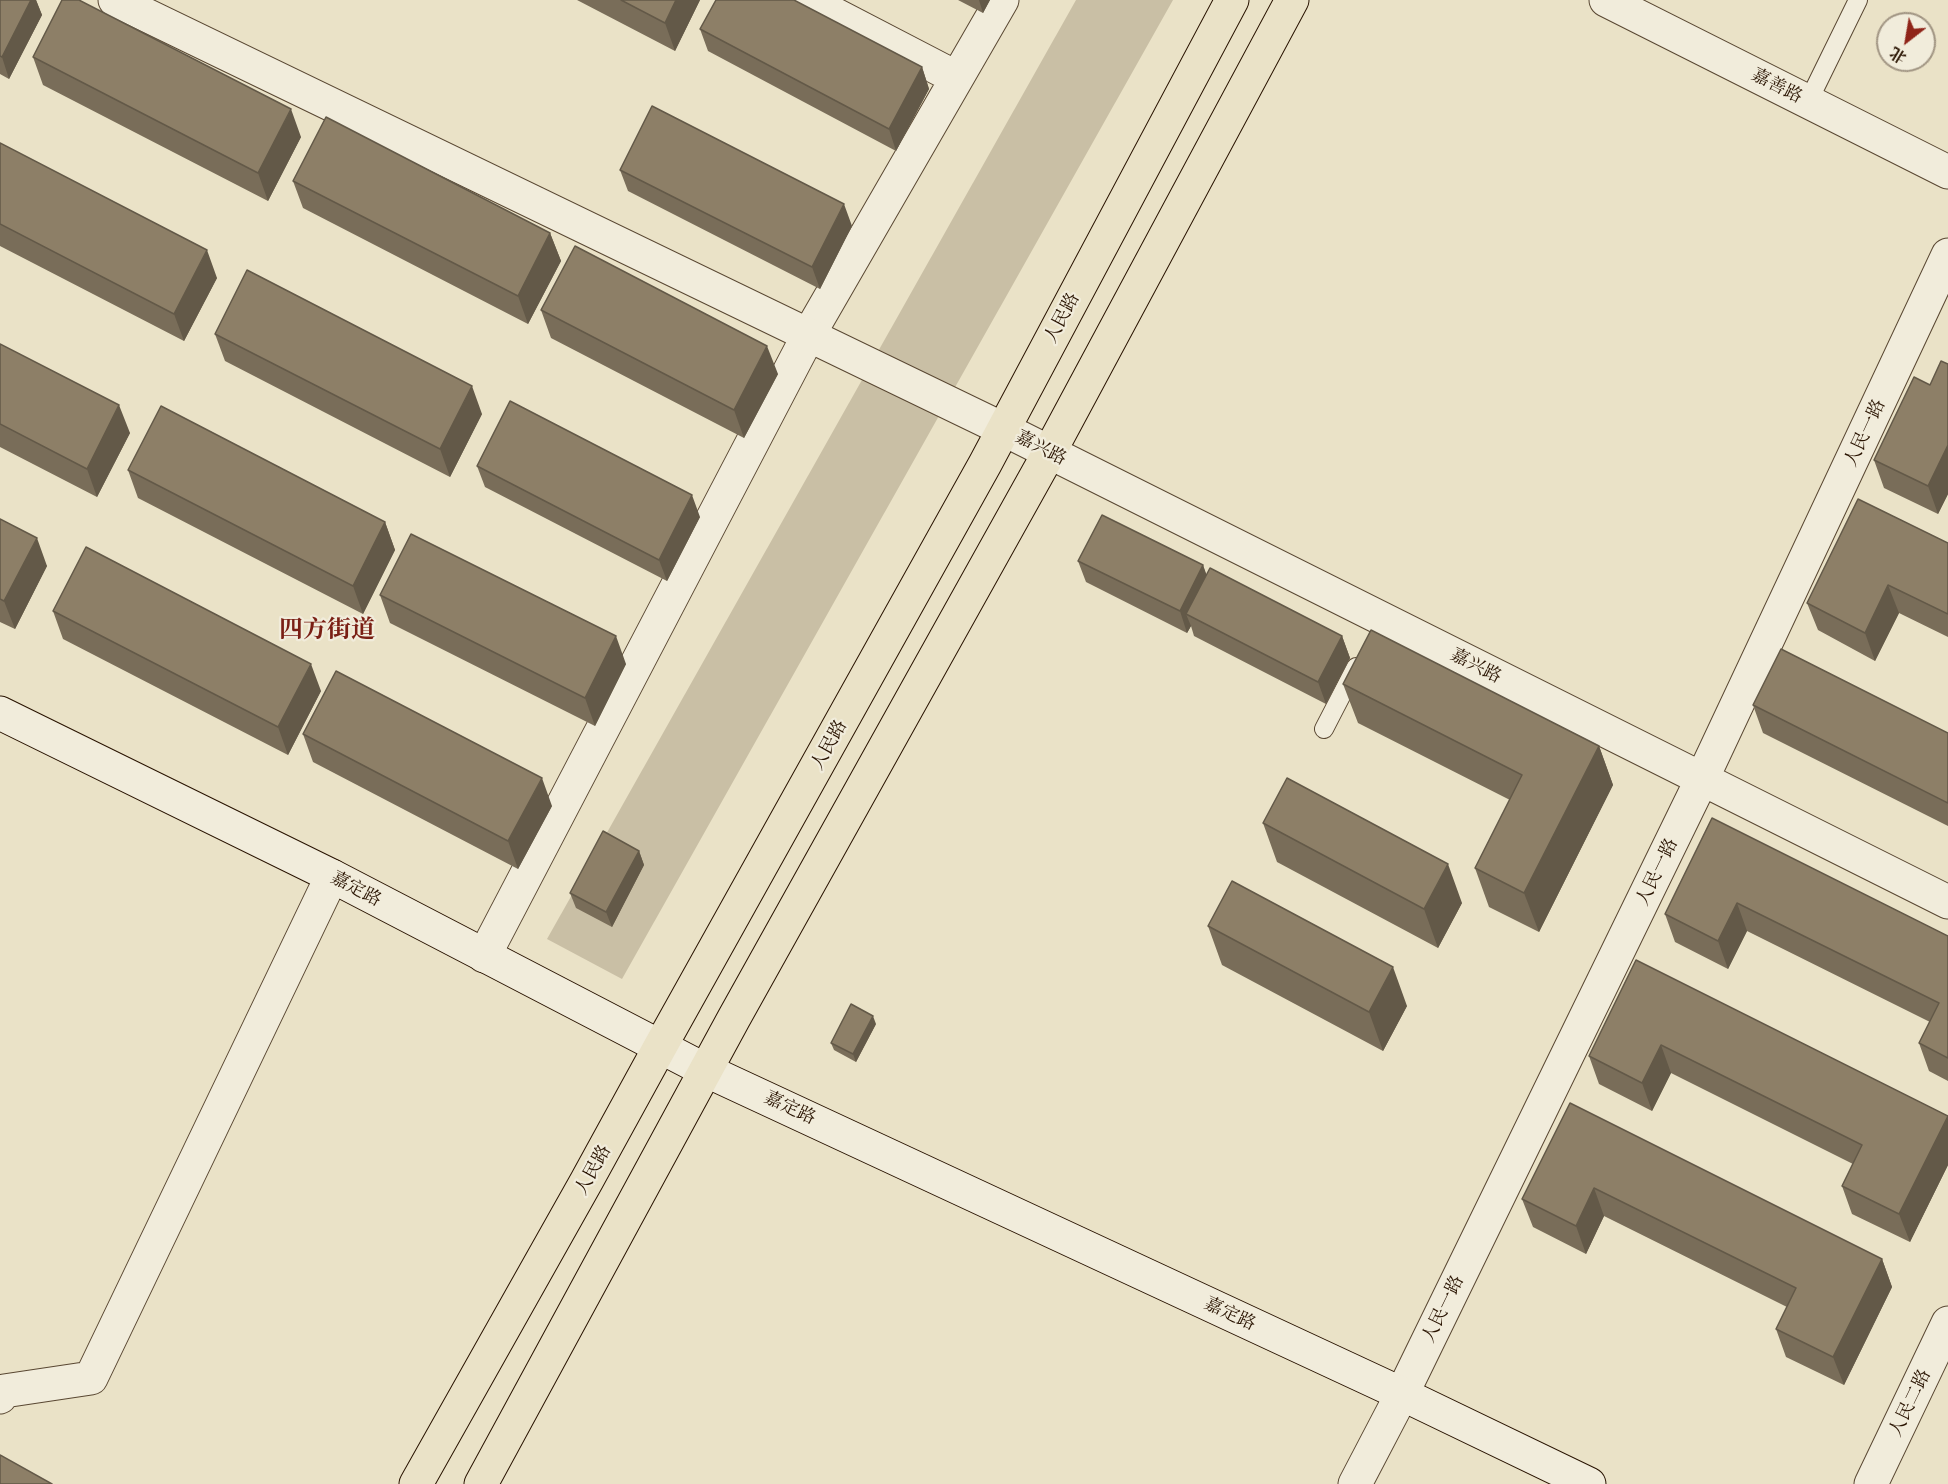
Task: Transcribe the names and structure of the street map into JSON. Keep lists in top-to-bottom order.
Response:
{
  "streets": {
    "main road": ["人民路"],
    "street": [
      "嘉善路",
      "人民一路",
      "嘉兴路",
      "嘉定路",
      "人民二路"
    ]
  },
  "crossings": [
    ["人民路", "嘉兴路"],
    ["人民路", "嘉定路"],
    ["人民一路", "嘉兴路"],
    ["人民一路", "嘉定路"]
  ],
  "districts": ["四方街道"],
  "north": "bottom left"
}
